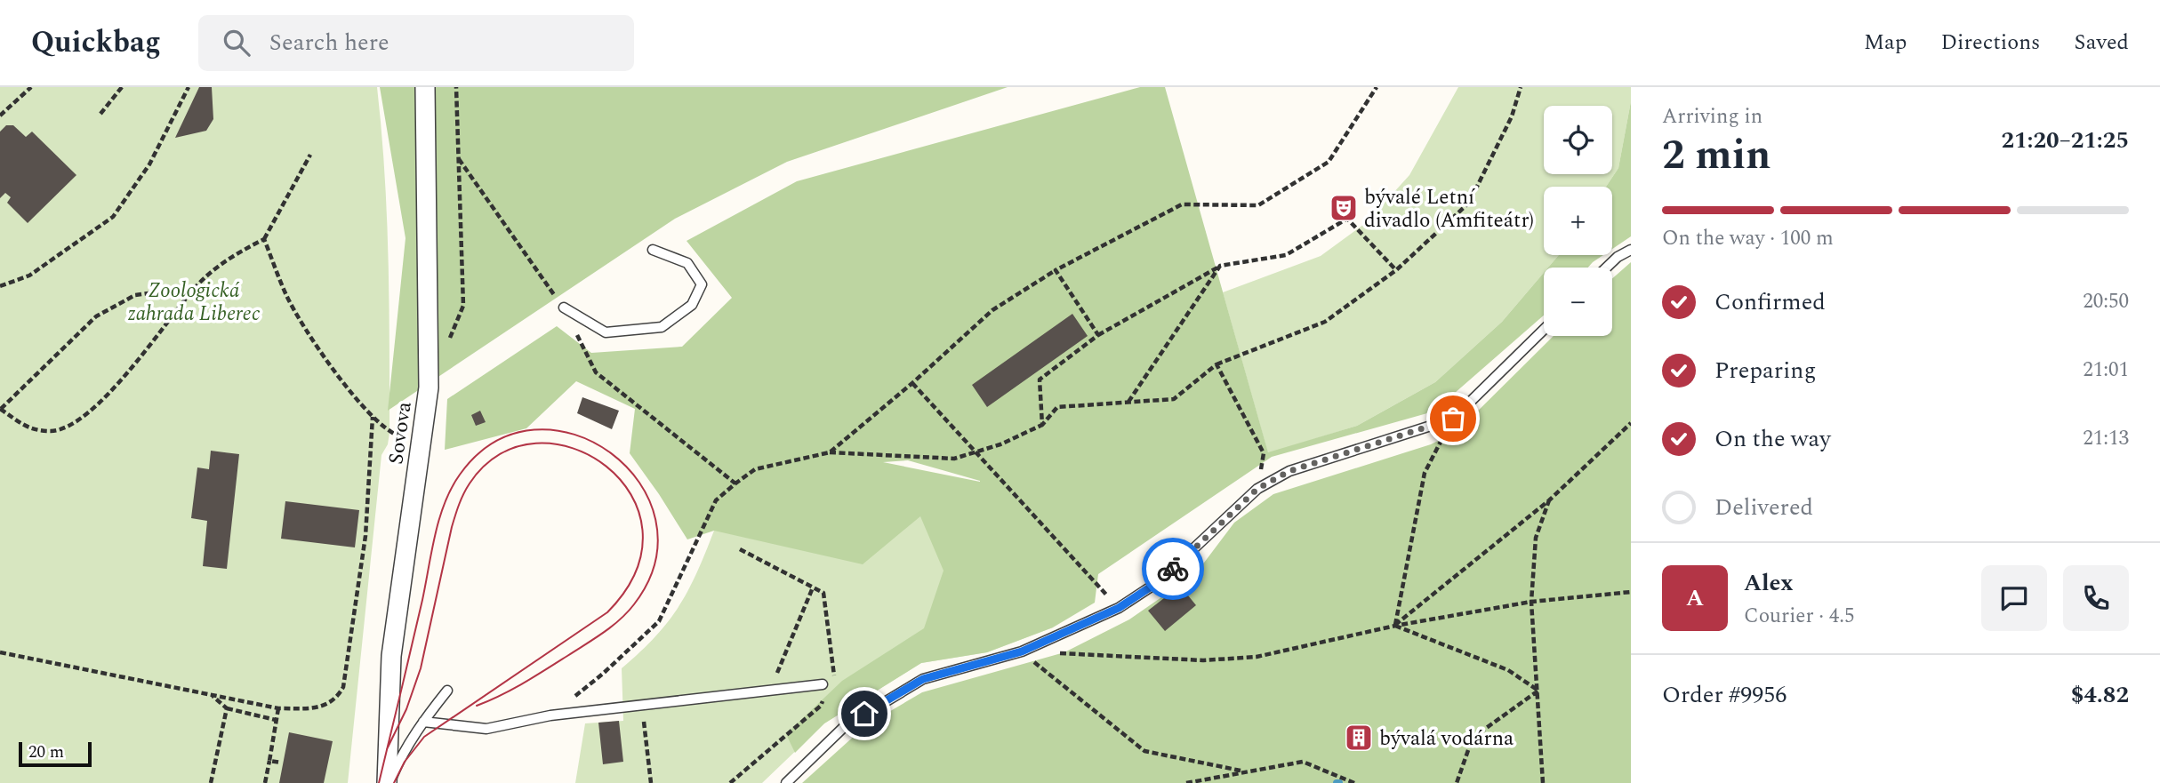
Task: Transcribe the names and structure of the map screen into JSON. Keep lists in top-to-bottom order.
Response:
{
  "streets": {
    "street": ["Sovova"]
  },
  "parks": ["Zoologická zahrada Liberec"],
  "places": {
    "theatre": ["bývalé Letní divadlo (Amfiteátr)"],
    "building": ["bývalá vodárna"]
  },
  "scale_bar": "20 m",
  "page": {
    "header": "Quickbag",
    "search": "Search here",
    "nav": ["Map", "Directions", "Saved"],
    "heading": ["2 min", "Arriving in", "21:20–21:25"],
    "panel": [
      "Alex",
      "Courier · 4.5",
      "Order #9956",
      "$4.82"
    ],
    "map_buttons": ["+", "−"],
    "bar": "On the way · 100 m",
    "list": [
      ["Confirmed", "20:50"],
      ["Preparing", "21:01"],
      ["On the way", "21:13"],
      "Delivered"
    ],
    "round": "A",
    "scale": "20 m"
  }
}
